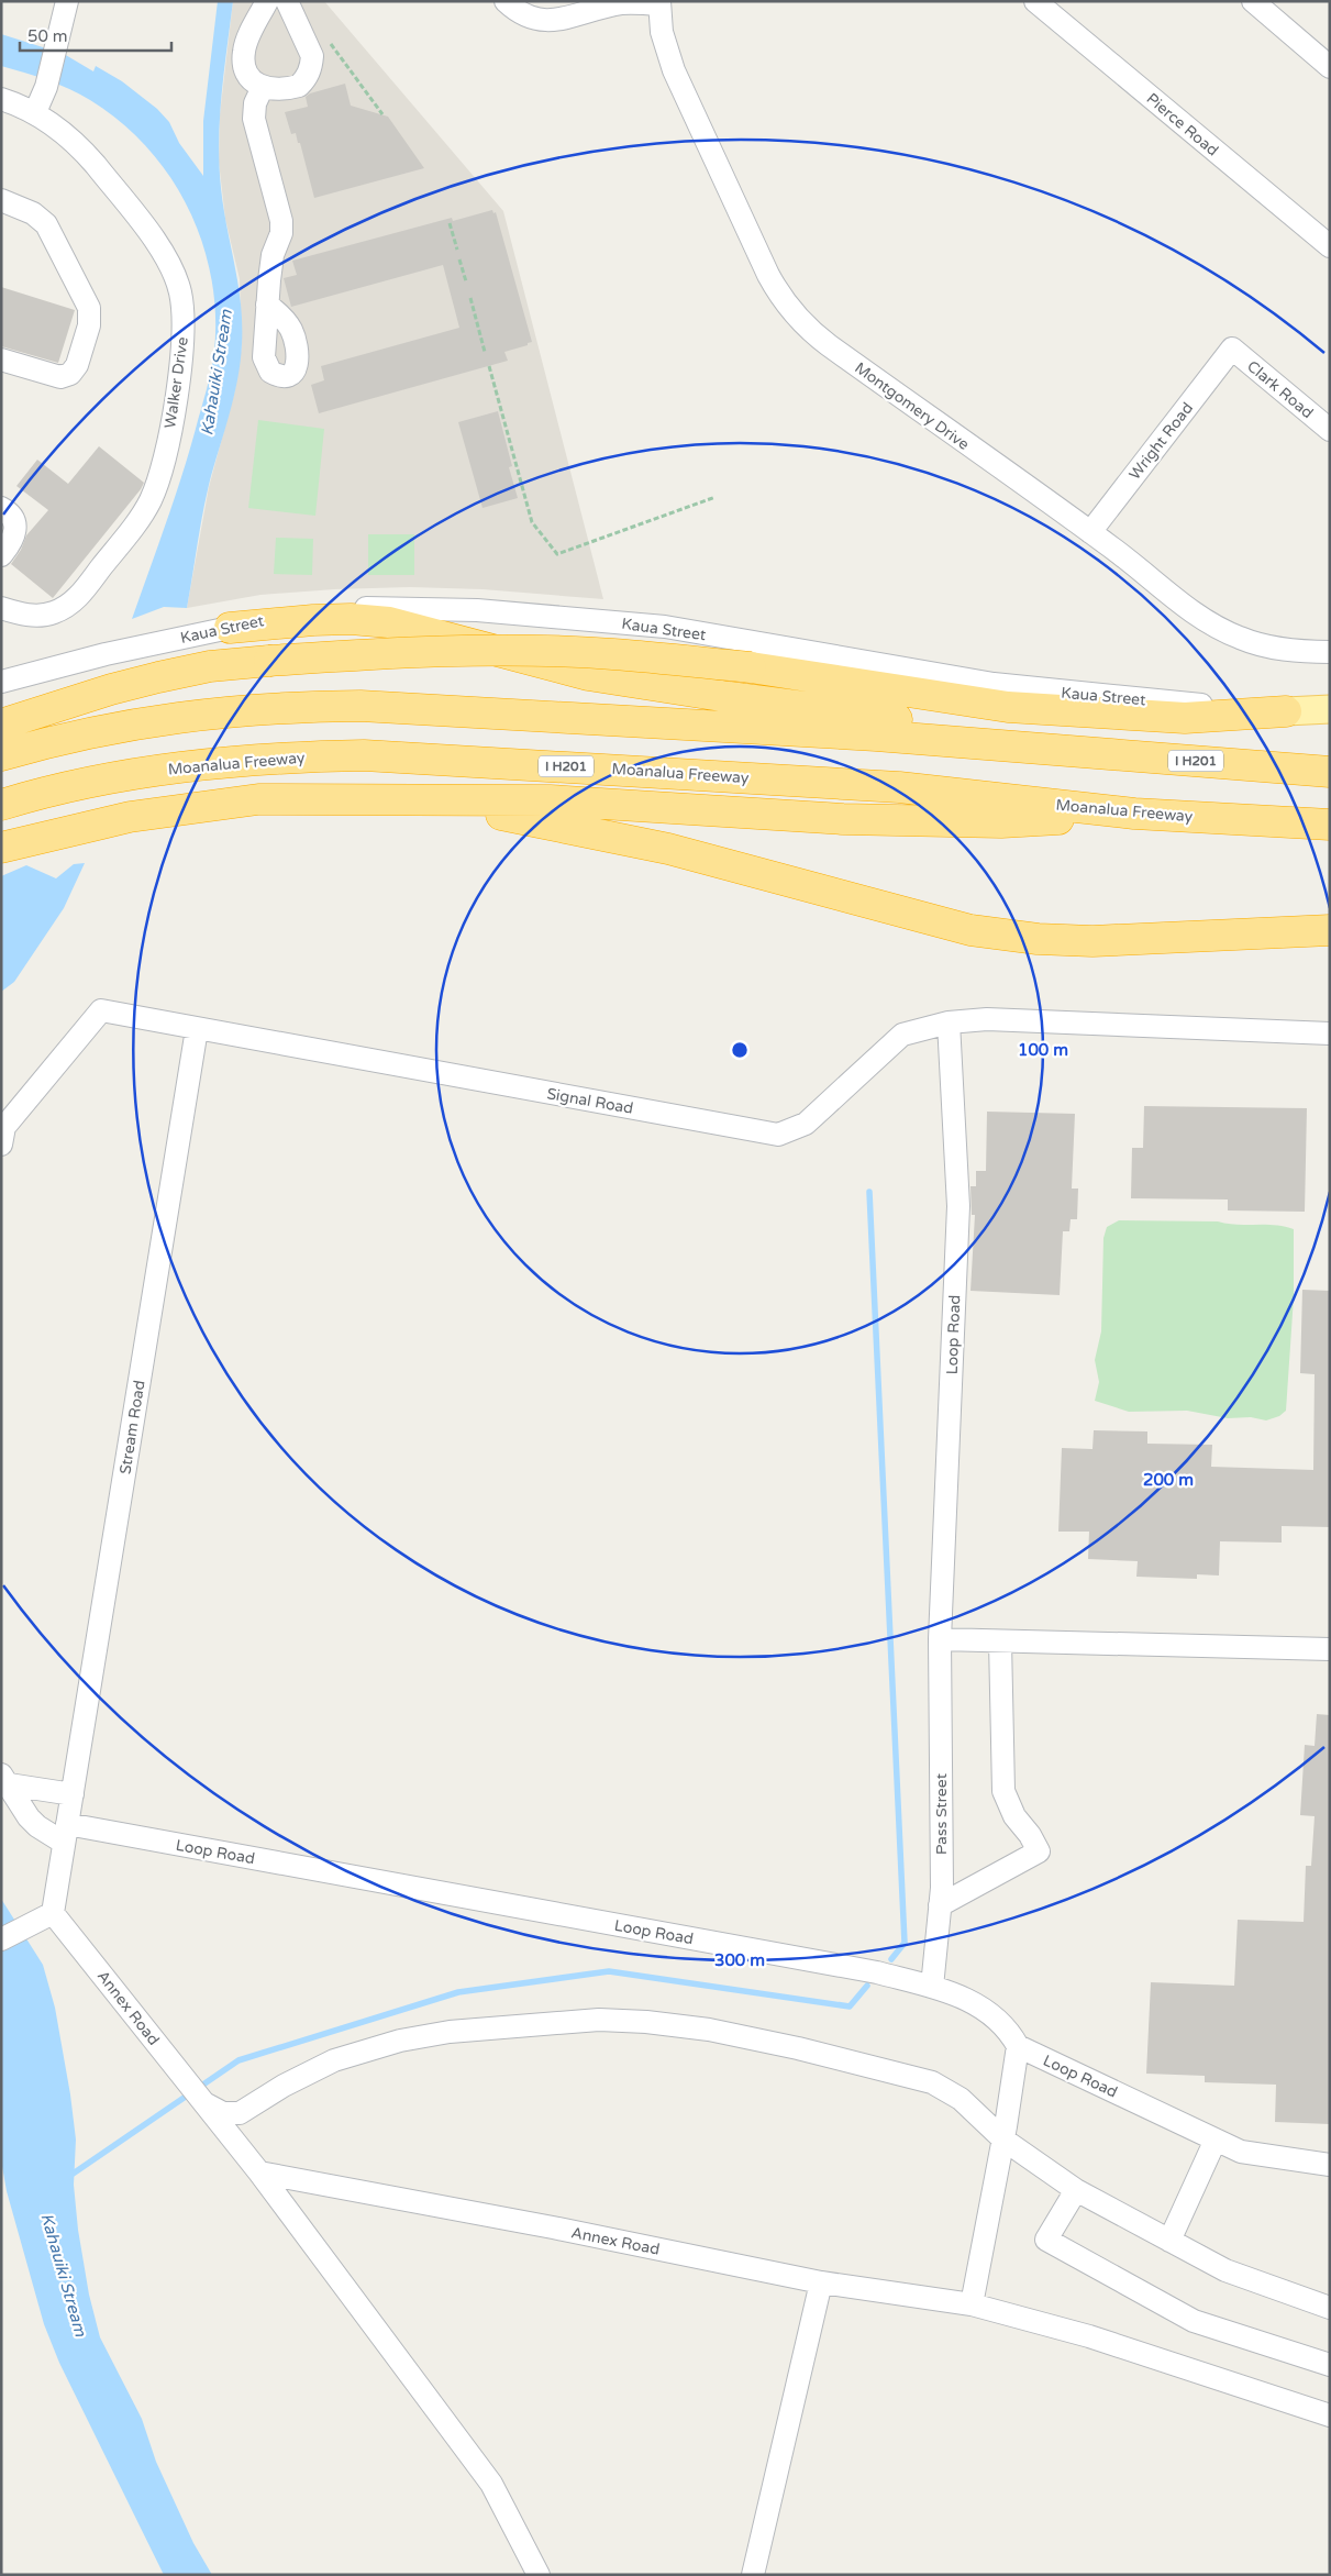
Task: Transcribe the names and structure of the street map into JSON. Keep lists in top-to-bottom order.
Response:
{
  "streets": {
    "highway": ["I H201", "Moanalua Freeway"],
    "main road": ["Kaua Street"],
    "street": [
      "Pierce Road",
      "Walker Drive",
      "Clark Road",
      "Montgomery Drive",
      "Wright Road",
      "Signal Road",
      "Loop Road",
      "Stream Road",
      "Pass Street",
      "Annex Road"
    ]
  },
  "crossings": [
    ["Clark Road", "Wright Road"],
    ["Montgomery Drive", "Wright Road"],
    ["Signal Road", "Loop Road"],
    ["Signal Road", "Stream Road"],
    ["Loop Road", "Stream Road"],
    ["Loop Road", "Pass Street"]
  ],
  "water": ["Kahauiki Stream"],
  "scale_bar": "50 m",
  "rings": ["100 m", "200 m", "300 m"]
}
